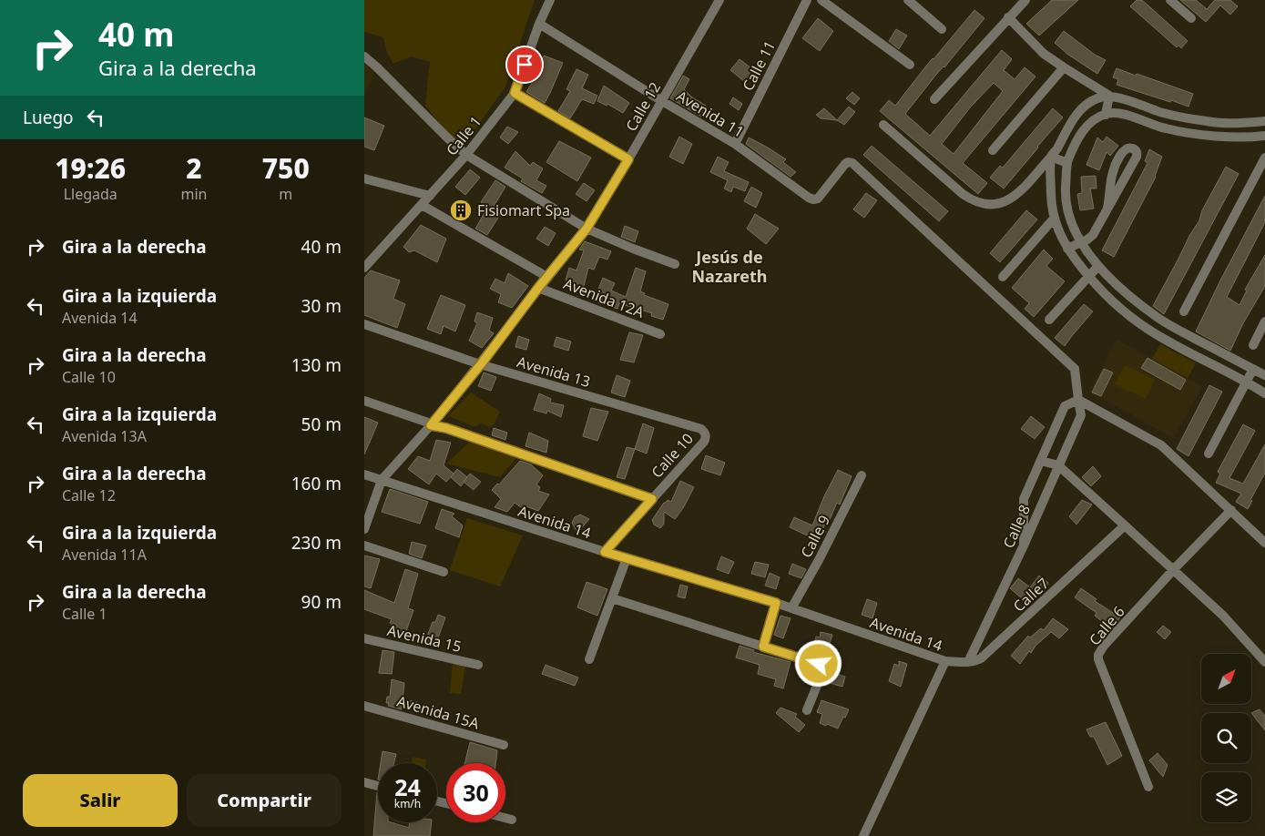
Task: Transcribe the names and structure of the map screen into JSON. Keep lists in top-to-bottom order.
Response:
{
  "streets": {
    "street": [
      "Calle 11",
      "Calle 12",
      "Avenida 11",
      "Calle 1",
      "Avenida 12A",
      "Avenida 13",
      "Calle 10",
      "Avenida 14",
      "Calle 8",
      "Calle 9",
      "Calle7",
      "Calle 6",
      "Avenida 15",
      "Avenida 15A"
    ]
  },
  "crossings": [
    ["Calle 11", "Avenida 11"],
    ["Calle 12", "Avenida 11"],
    ["Calle 12", "Avenida 12A"],
    ["Calle 12", "Avenida 13"],
    ["Calle 12", "Avenida 14"],
    ["Avenida 11", "Calle 1"],
    ["Avenida 11", "Calle 8"],
    ["Calle 1", "Avenida 12A"],
    ["Avenida 13", "Calle 10"],
    ["Calle 10", "Avenida 14"],
    ["Avenida 14", "Calle 9"],
    ["Calle 8", "Calle7"]
  ],
  "districts": ["Jesús de Nazareth"],
  "places": {
    "building": ["Fisiomart Spa"]
  },
  "north": "top right",
  "page": {
    "turn": ["40 m", "Gira a la derecha"],
    "then": "Luego",
    "eta": [
      "19:26",
      "Llegada",
      "2",
      "min",
      "750",
      "m"
    ],
    "list": [
      {
        "name": "Gira a la derecha",
        "value": "40 m"
      },
      {
        "name": "Gira a la izquierda",
        "note": "Avenida 14",
        "value": "30 m"
      },
      {
        "name": "Gira a la derecha",
        "note": "Calle 10",
        "value": "130 m"
      },
      {
        "name": "Gira a la izquierda",
        "note": "Avenida 13A",
        "value": "50 m"
      },
      {
        "name": "Gira a la derecha",
        "note": "Calle 12",
        "value": "160 m"
      },
      {
        "name": "Gira a la izquierda",
        "note": "Avenida 11A",
        "value": "230 m"
      },
      {
        "name": "Gira a la derecha",
        "note": "Calle 1",
        "value": "90 m"
      }
    ],
    "speed": "24 km/h",
    "limit": "30",
    "buttons": ["Salir", "Compartir"]
  }
}
